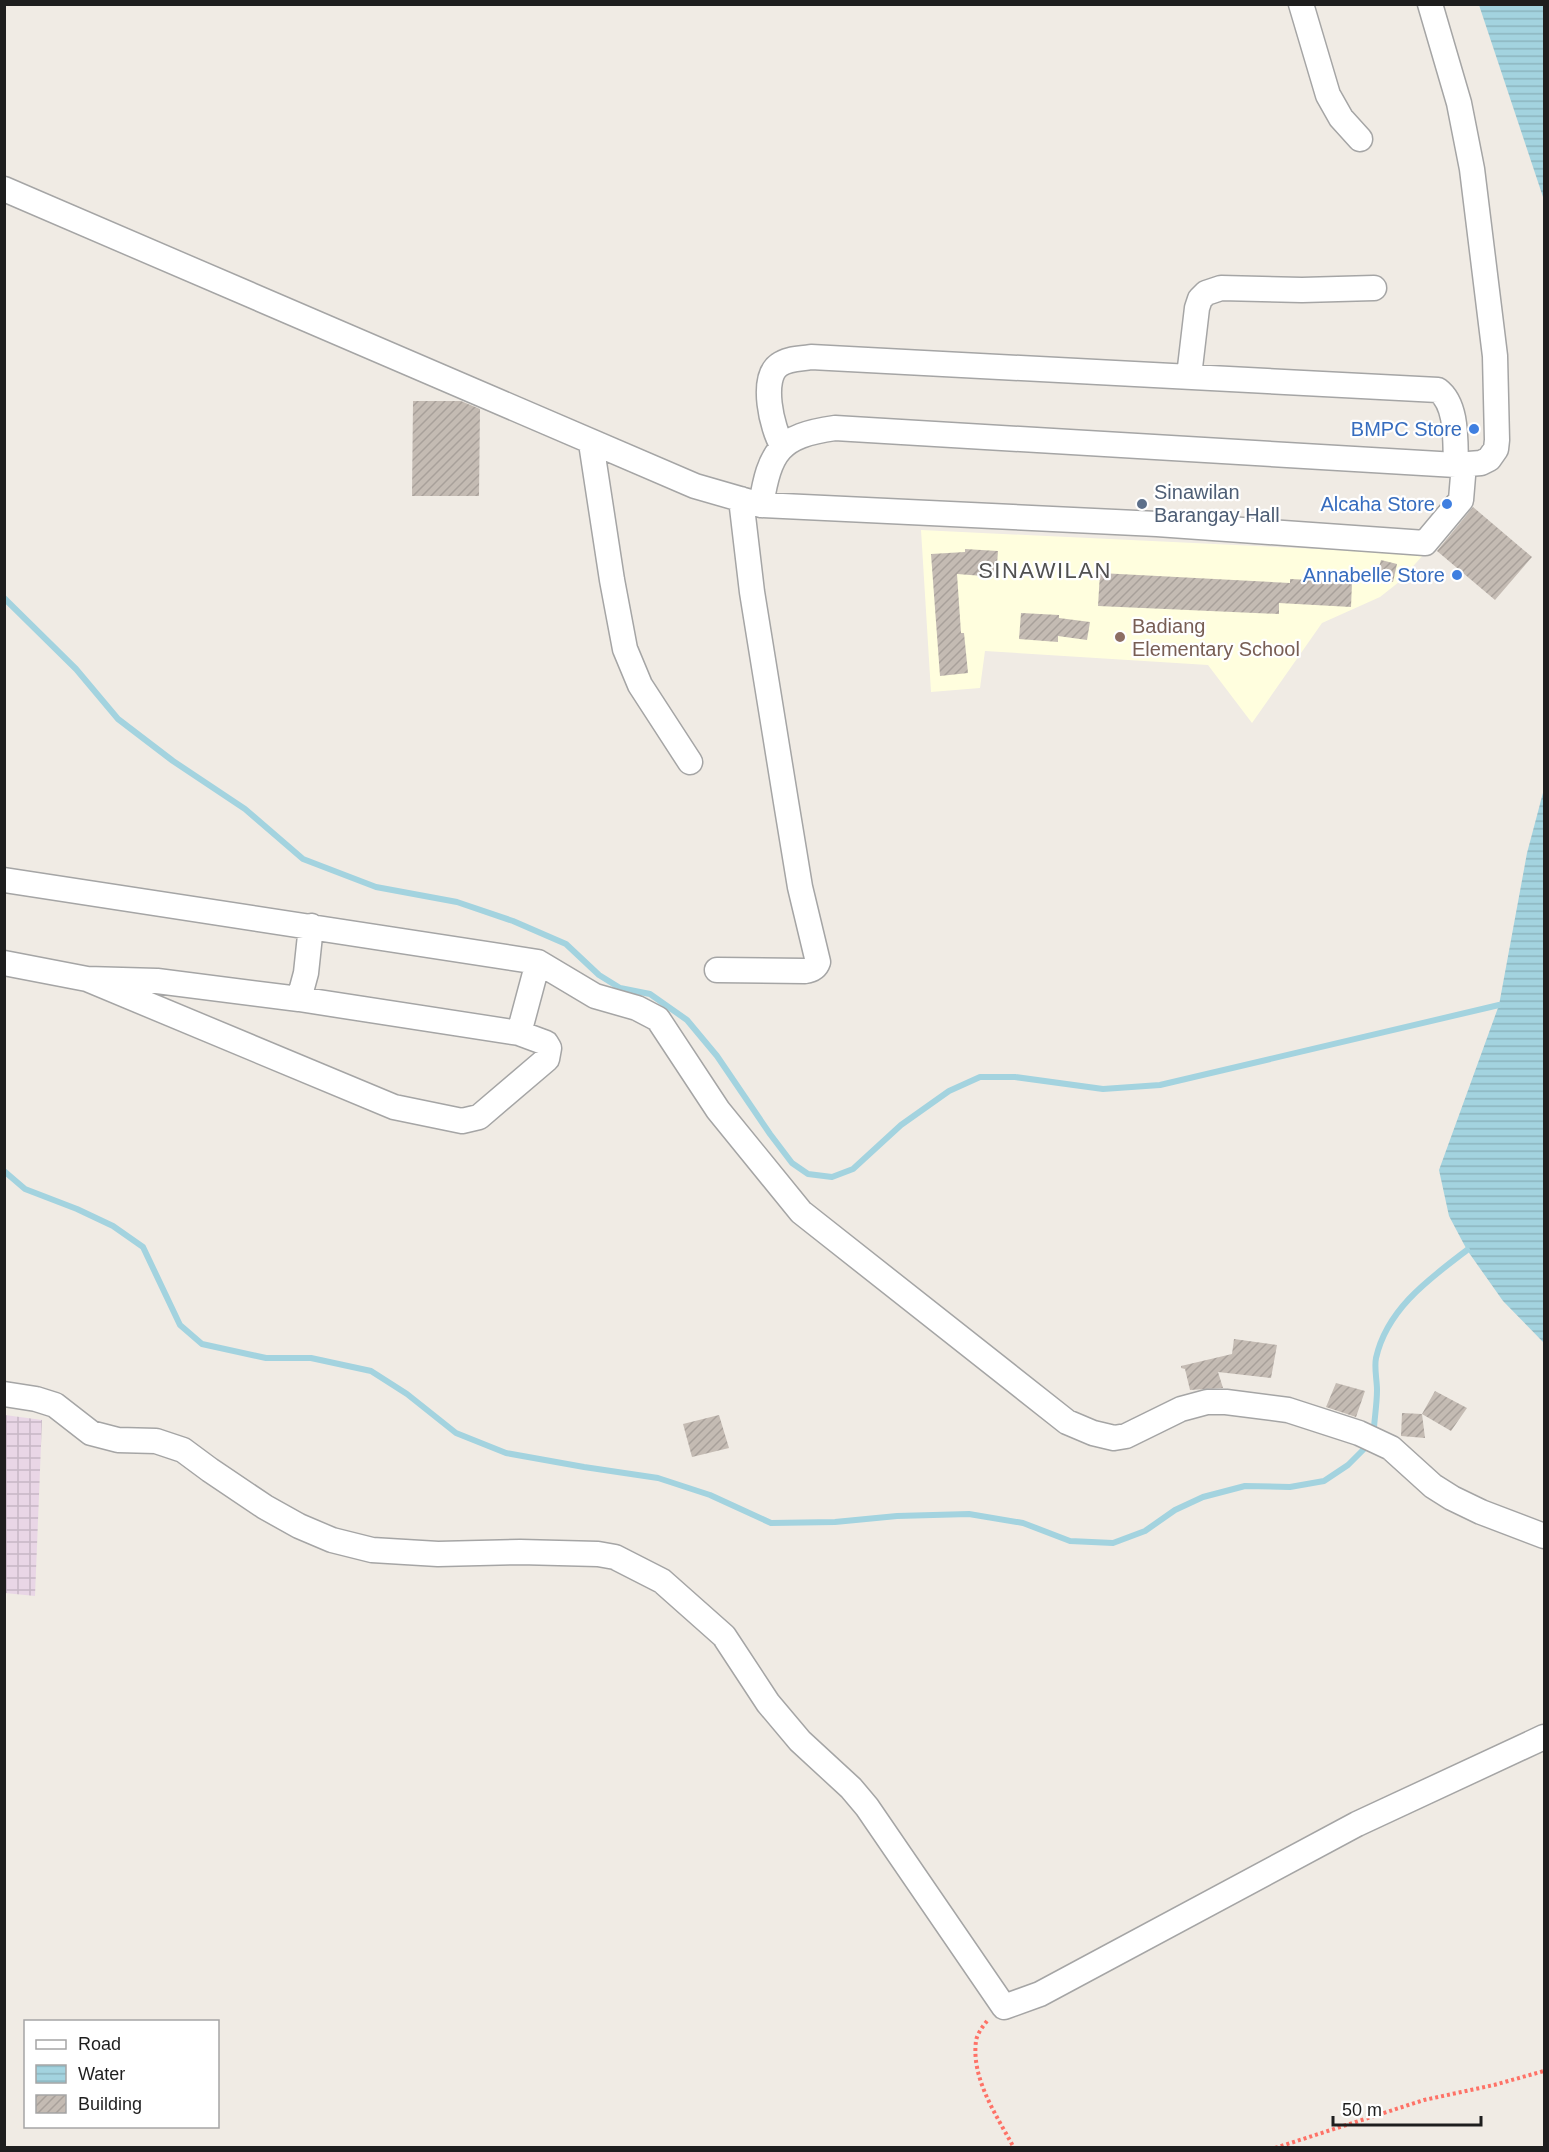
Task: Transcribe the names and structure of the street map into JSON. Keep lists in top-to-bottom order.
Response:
{
  "districts": ["SINAWILAN"],
  "places": [
    "BMPC Store",
    "Sinawilan Barangay Hall",
    "Alcaha Store",
    "Annabelle Store",
    "Badiang Elementary School"
  ],
  "legend": ["Road", "Water", "Building"],
  "scale_bar": "50 m"
}
